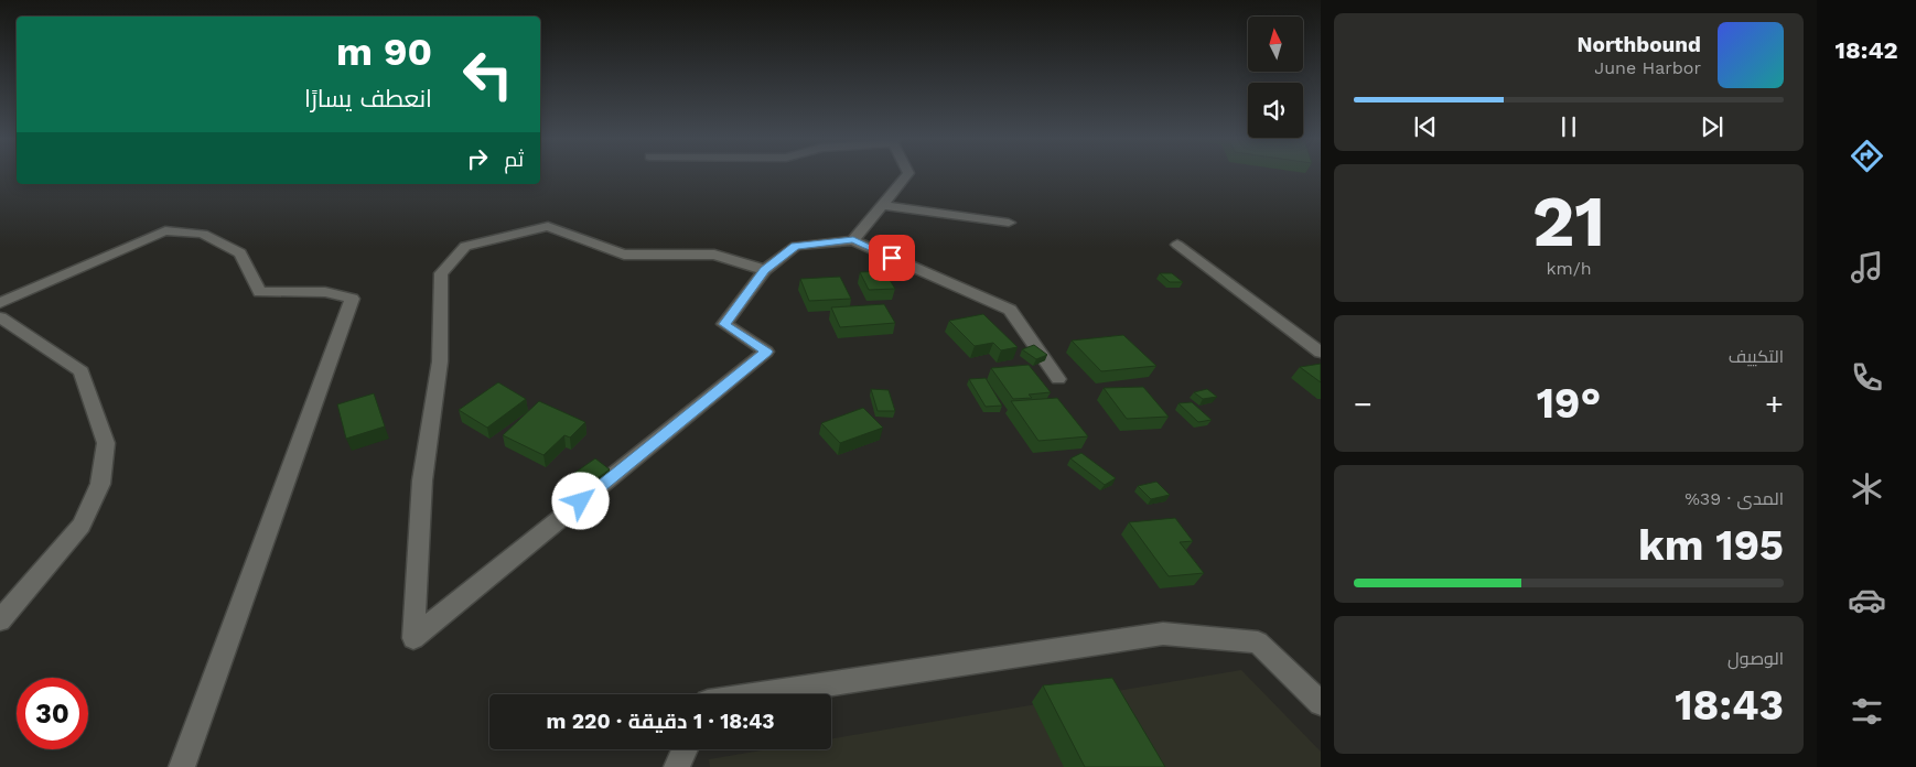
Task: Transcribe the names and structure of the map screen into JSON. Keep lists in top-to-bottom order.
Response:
{
  "north": "top",
  "page": {
    "tabs": "18:42",
    "turn": ["90 m", "انعطف يسارًا"],
    "song": ["Northbound", "June Harbor"],
    "then": "ثم",
    "tile": [
      ["21", "km/h"],
      "التكييف",
      ["المدى · 39%", "195 km"],
      ["الوصول", "18:43"]
    ],
    "heat": ["−", "19°", "+"],
    "limit": "30",
    "trip": "18:43 · 1 دقيقة · 220 m"
  }
}
